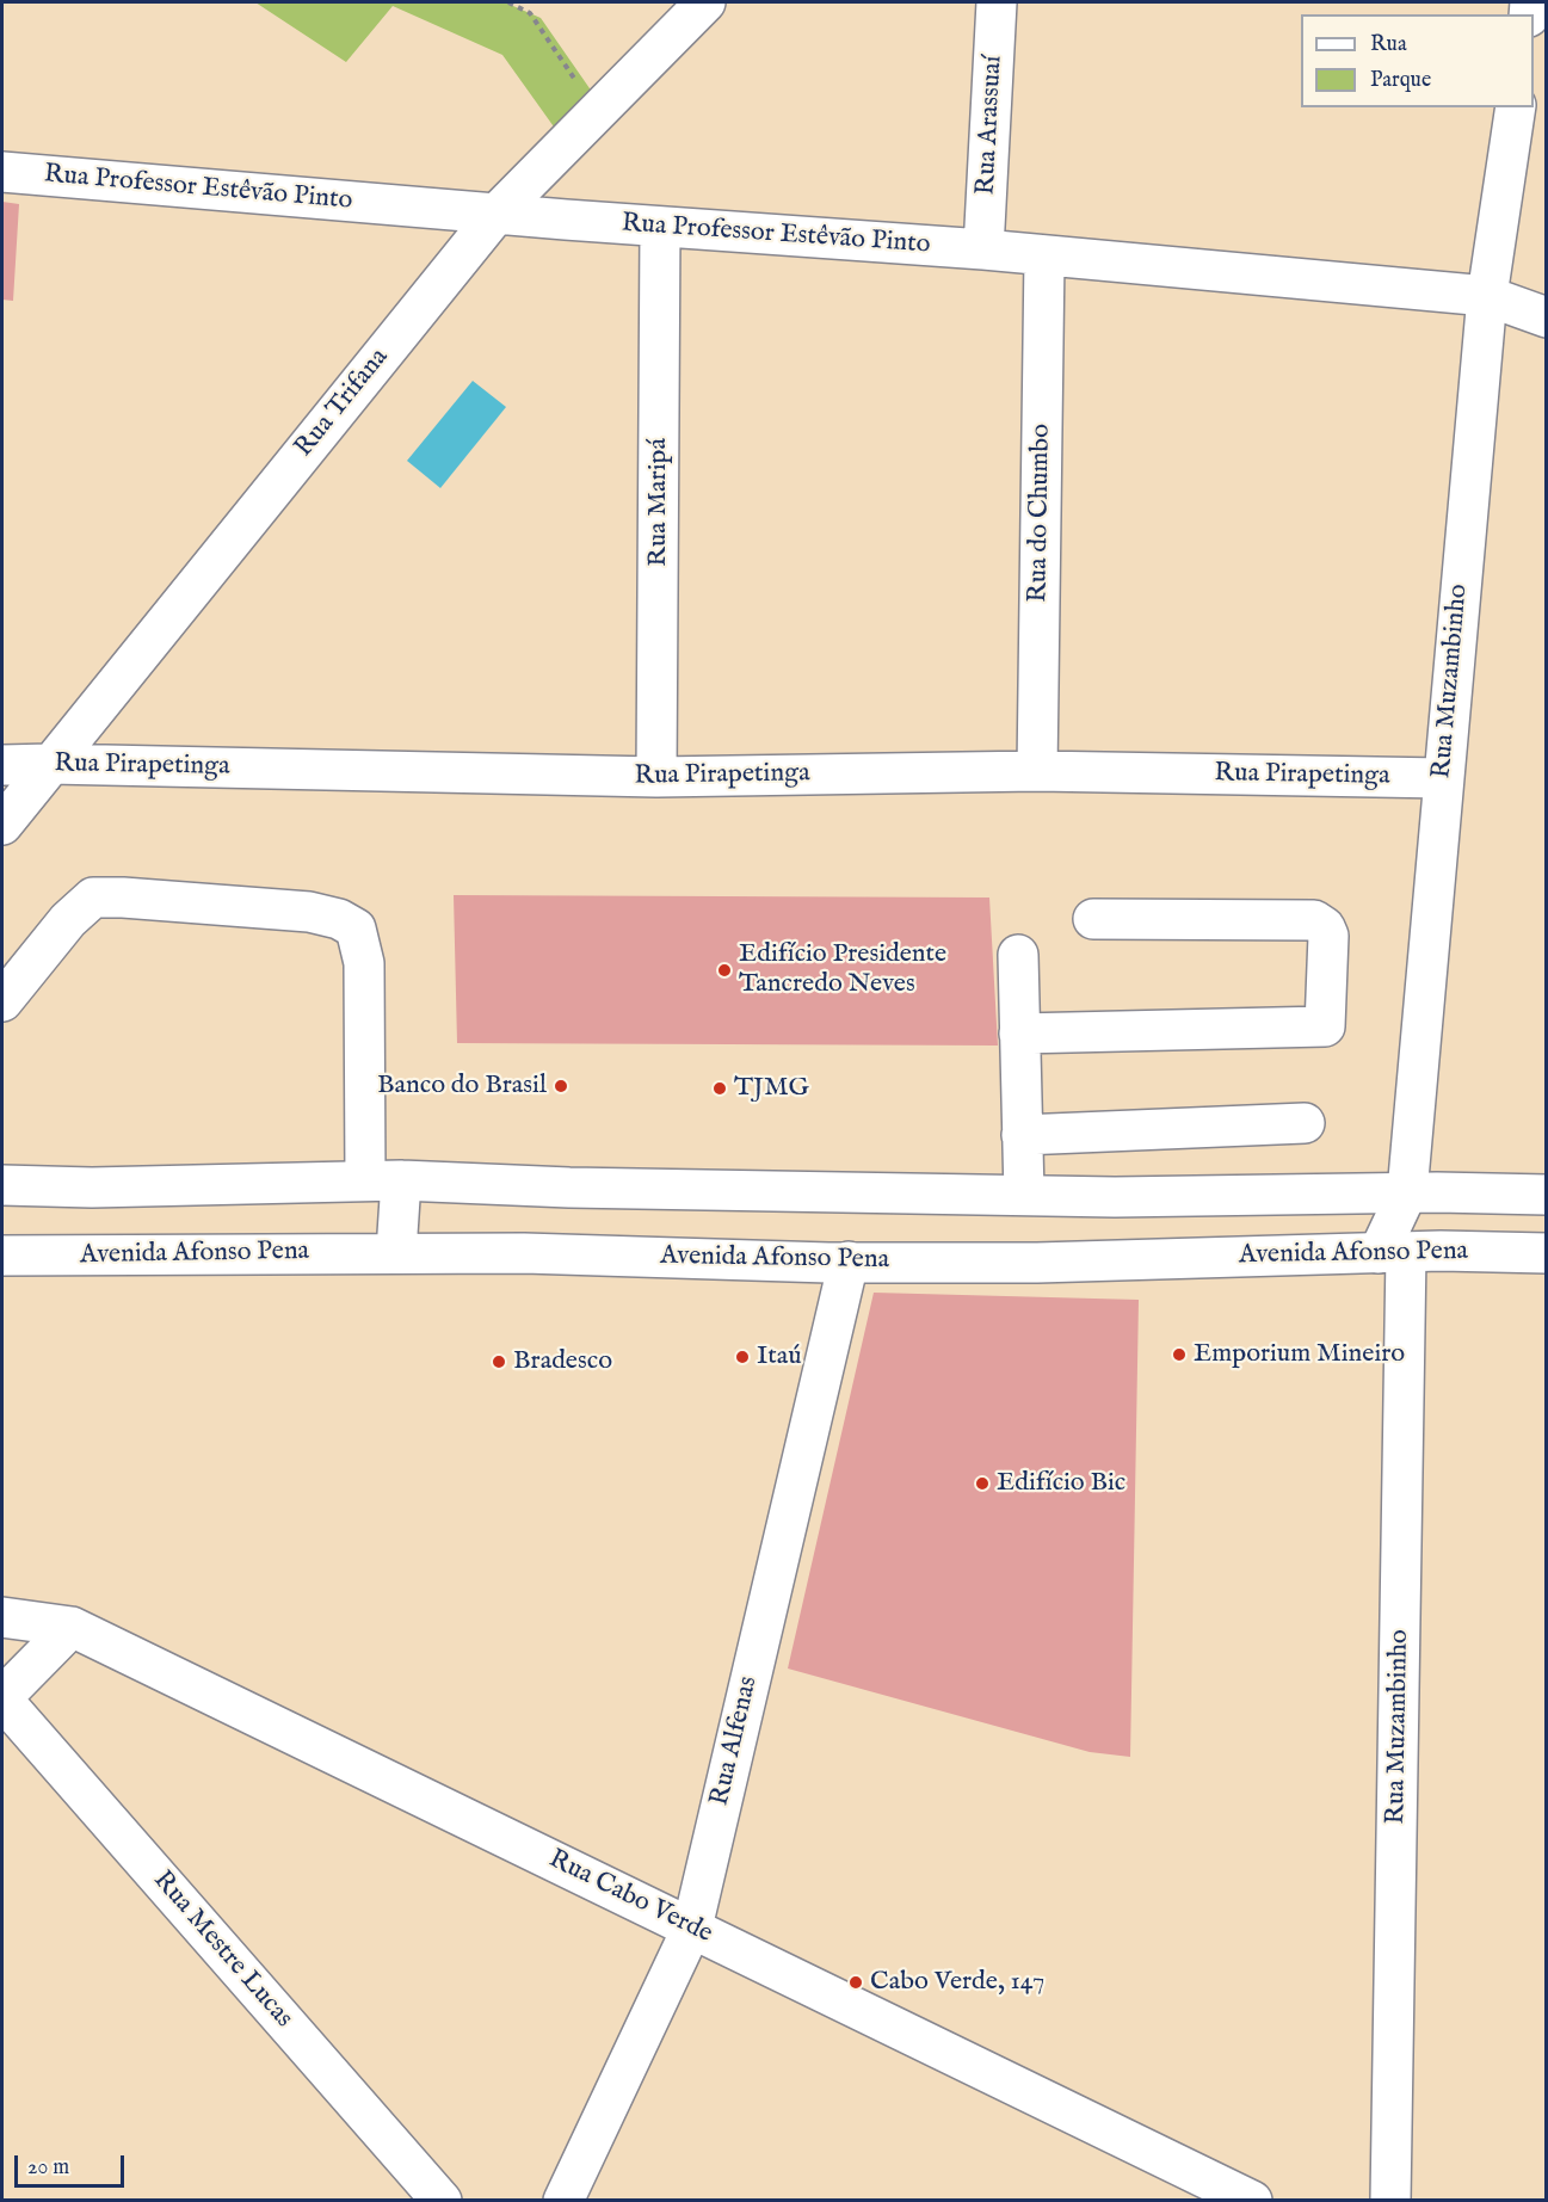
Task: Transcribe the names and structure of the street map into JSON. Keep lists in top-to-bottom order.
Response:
{
  "streets": {
    "street": [
      "Rua Arassuaí",
      "Rua Professor Estêvão Pinto",
      "Rua Trifana",
      "Rua Maripá",
      "Rua do Chumbo",
      "Rua Muzambinho",
      "Rua Pirapetinga",
      "Avenida Afonso Pena",
      "Rua Alfenas",
      "Rua Cabo Verde",
      "Rua Mestre Lucas"
    ]
  },
  "crossings": [
    ["Rua Arassuaí", "Rua Professor Estêvão Pinto"],
    ["Rua Professor Estêvão Pinto", "Rua Trifana"],
    ["Rua Professor Estêvão Pinto", "Rua Maripá"],
    ["Rua Professor Estêvão Pinto", "Rua do Chumbo"],
    ["Rua Professor Estêvão Pinto", "Rua Muzambinho"],
    ["Rua Trifana", "Rua Pirapetinga"],
    ["Rua Maripá", "Rua Pirapetinga"],
    ["Rua do Chumbo", "Rua Pirapetinga"],
    ["Rua Muzambinho", "Rua Pirapetinga"],
    ["Rua Muzambinho", "Avenida Afonso Pena"],
    ["Avenida Afonso Pena", "Rua Alfenas"],
    ["Rua Alfenas", "Rua Cabo Verde"]
  ],
  "places": [
    "Edifício Presidente Tancredo Neves",
    "Banco do Brasil",
    "TJMG",
    "Emporium Mineiro",
    "Itaú",
    "Bradesco",
    "Edifício Bic",
    "Cabo Verde, 147"
  ],
  "legend": ["Rua", "Parque"],
  "scale_bar": "20 m"
}
